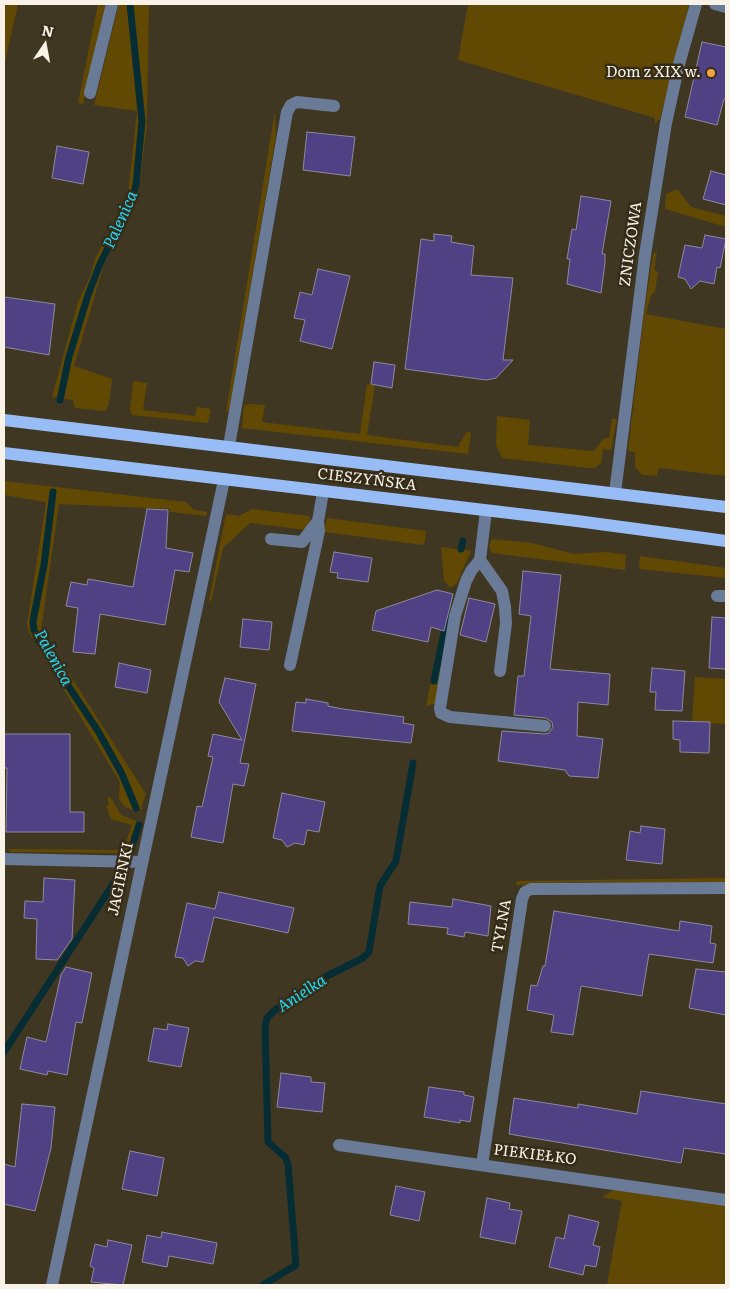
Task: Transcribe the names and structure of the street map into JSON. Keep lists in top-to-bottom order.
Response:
{
  "streets": {
    "main road": ["CIESZYŃSKA"],
    "street": [
      "ZNICZOWA",
      "JAGIENKI",
      "TYLNA",
      "PIEKIEŁKO"
    ]
  },
  "crossings": [
    ["ZNICZOWA", "CIESZYŃSKA"],
    ["CIESZYŃSKA", "JAGIENKI"],
    ["TYLNA", "PIEKIEŁKO"]
  ],
  "water": ["Palenica", "Anielka"],
  "places": ["Dom z XIX w."],
  "north": "top"
}
